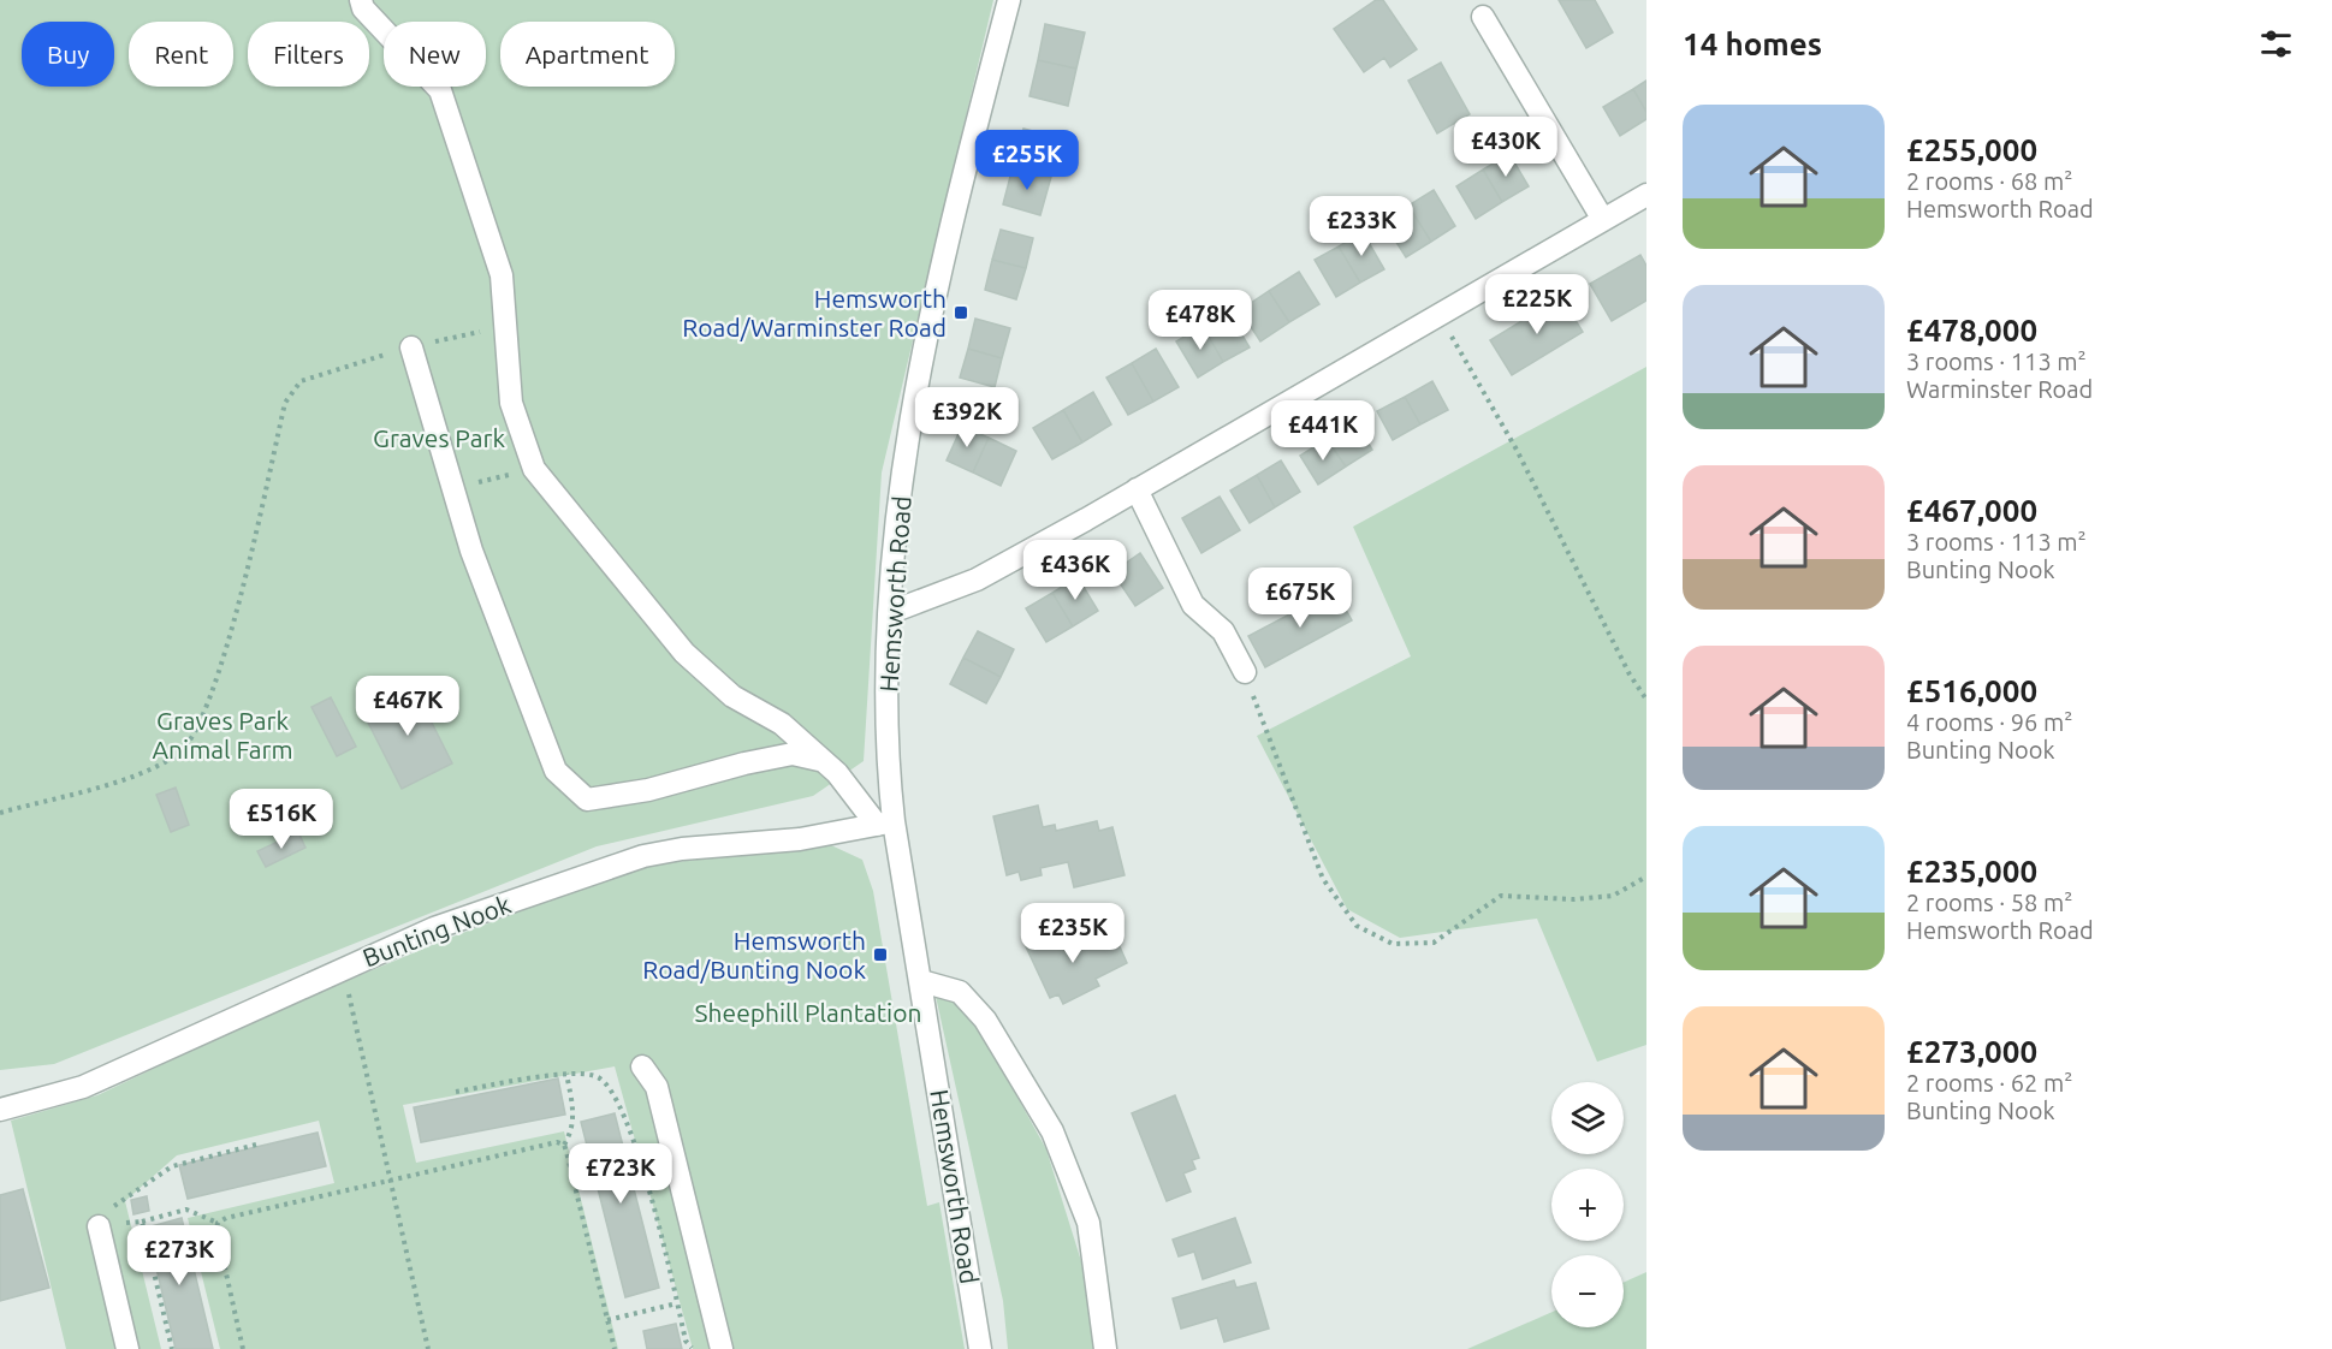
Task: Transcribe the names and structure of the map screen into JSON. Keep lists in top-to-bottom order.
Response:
{
  "streets": {
    "street": ["Hemsworth Road", "Bunting Nook"]
  },
  "crossings": [
    ["Hemsworth Road", "Bunting Nook"]
  ],
  "parks": ["Graves Park", "Graves Park Animal Farm", "Sheephill Plantation"],
  "places": {
    "transit": ["Hemsworth Road/Warminster Road", "Hemsworth Road/Bunting Nook"]
  },
  "page": {
    "heading": "14 homes",
    "chip": [
      "Buy",
      "Rent",
      "Filters",
      "New",
      "Apartment"
    ],
    "list": [
      {
        "name": "£255,000",
        "note": "2 rooms · 68 m² · Hemsworth Road"
      },
      {
        "name": "£478,000",
        "note": "3 rooms · 113 m² · Warminster Road"
      },
      {
        "name": "£467,000",
        "note": "3 rooms · 113 m² · Bunting Nook"
      },
      {
        "name": "£516,000",
        "note": "4 rooms · 96 m² · Bunting Nook"
      },
      {
        "name": "£235,000",
        "note": "2 rooms · 58 m² · Hemsworth Road"
      },
      {
        "name": "£273,000",
        "note": "2 rooms · 62 m² · Bunting Nook"
      }
    ],
    "price": [
      "£430K",
      "£255K",
      "£233K",
      "£225K",
      "£478K",
      "£392K",
      "£441K",
      "£436K",
      "£675K",
      "£467K",
      "£516K",
      "£235K",
      "£723K",
      "£273K"
    ],
    "map_buttons": ["+", "−"]
  }
}
